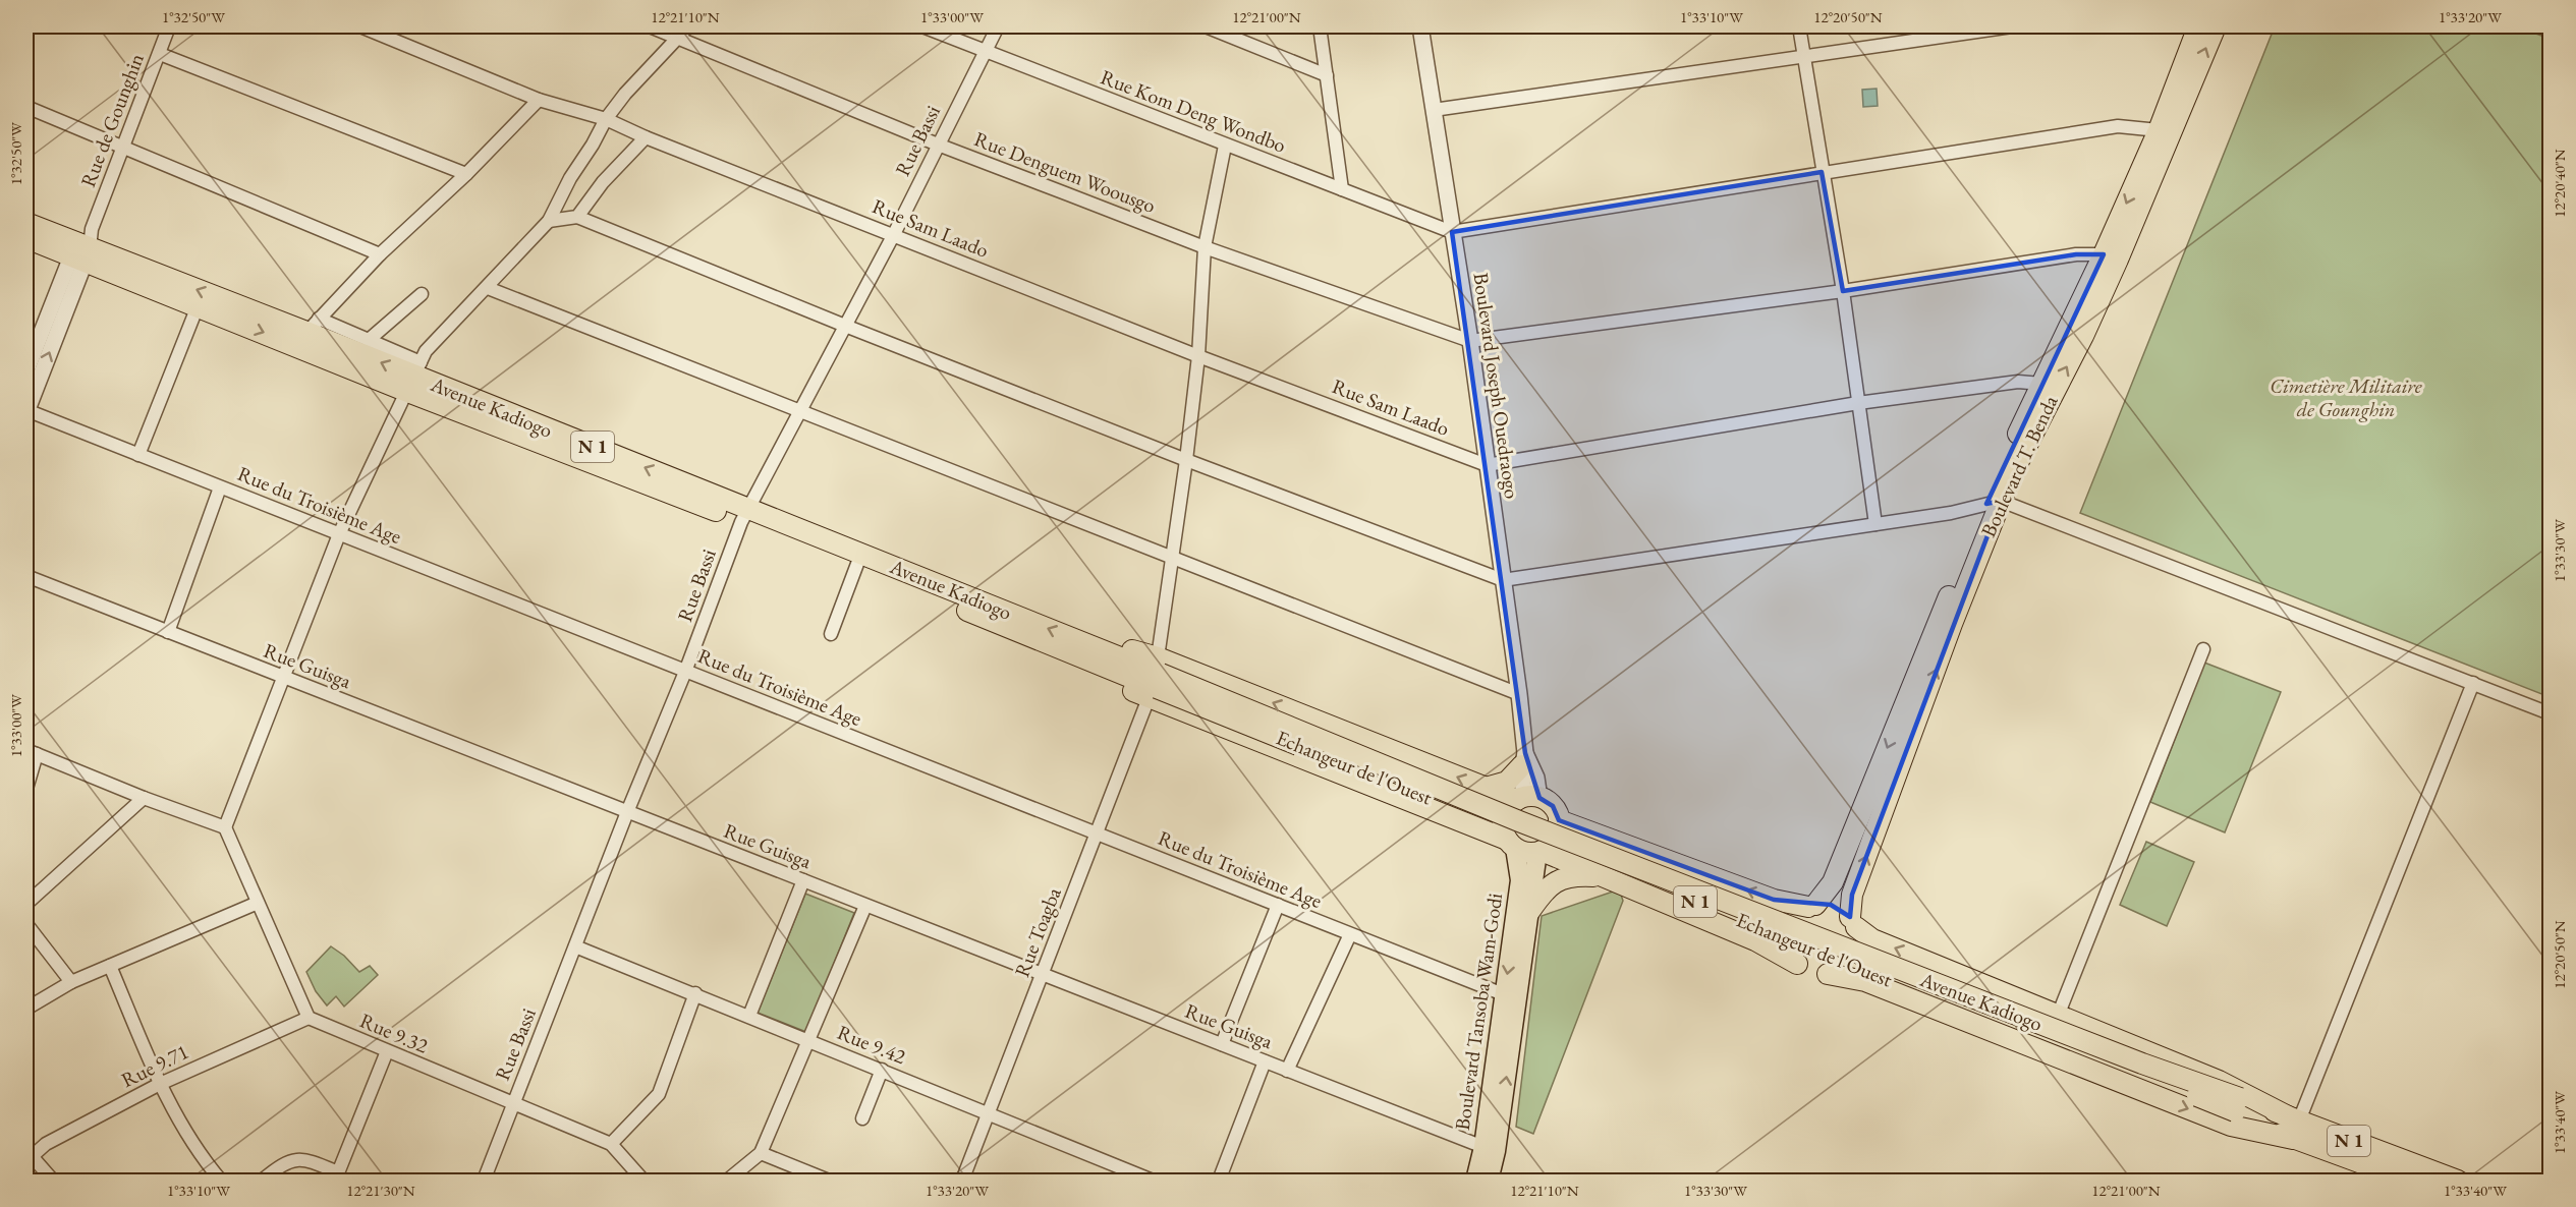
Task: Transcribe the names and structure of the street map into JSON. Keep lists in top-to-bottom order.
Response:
{
  "streets": {
    "highway": [
      "Avenue Kadiogo",
      "N 1",
      "Boulevard T. Benda",
      "Echangeur de l'Ouest"
    ],
    "main road": ["Boulevard Tansoba Wam-Godi"],
    "street": [
      "Rue Kom Deng Wondbo",
      "Rue de Gounghin",
      "Rue Bassi",
      "Rue Denguem Woousgo",
      "Rue Sam Laado",
      "Boulevard Joseph Ouedraogo",
      "Rue du Troisième Age",
      "Rue Guisga",
      "Rue Toagba",
      "Rue 9.32",
      "Rue 9.42",
      "Rue 9.71"
    ]
  },
  "crossings": [
    ["Rue Kom Deng Wondbo", "Rue Bassi"],
    ["Rue Kom Deng Wondbo", "Boulevard Joseph Ouedraogo"],
    ["Rue Kom Deng Wondbo", "Rue Toagba"],
    ["Rue de Gounghin", "Avenue Kadiogo"],
    ["Rue Bassi", "Rue Denguem Woousgo"],
    ["Rue Bassi", "Rue Sam Laado"],
    ["Rue Bassi", "Avenue Kadiogo"],
    ["Rue Bassi", "Rue du Troisième Age"],
    ["Rue Bassi", "Rue Guisga"],
    ["Rue Bassi", "Rue 9.32"],
    ["Rue Bassi", "Rue 9.42"],
    ["Rue Denguem Woousgo", "Boulevard Joseph Ouedraogo"],
    ["Rue Denguem Woousgo", "Rue Toagba"],
    ["Rue Sam Laado", "Boulevard Joseph Ouedraogo"],
    ["Rue Sam Laado", "Rue Toagba"],
    ["Boulevard Joseph Ouedraogo", "N 1"],
    ["Boulevard Joseph Ouedraogo", "Boulevard Tansoba Wam-Godi"],
    ["Avenue Kadiogo", "N 1"],
    ["Avenue Kadiogo", "Echangeur de l'Ouest"],
    ["Avenue Kadiogo", "Rue Toagba"],
    ["N 1", "Boulevard T. Benda"],
    ["N 1", "Echangeur de l'Ouest"],
    ["N 1", "Rue Toagba"],
    ["N 1", "Boulevard Tansoba Wam-Godi"],
    ["Rue du Troisième Age", "Rue Toagba"],
    ["Rue du Troisième Age", "Boulevard Tansoba Wam-Godi"],
    ["Rue Guisga", "Rue Toagba"],
    ["Rue Guisga", "Boulevard Tansoba Wam-Godi"],
    ["Echangeur de l'Ouest", "Rue Toagba"],
    ["Rue Toagba", "Rue 9.42"],
    ["Rue 9.32", "Rue 9.71"]
  ],
  "parks": ["Cimetière Militaire de Gounghin"],
  "coordinates": [
    "1°32'50\"W",
    "12°21'10\"N",
    "1°33'00\"W",
    "12°21'00\"N",
    "1°33'10\"W",
    "12°20'50\"N",
    "1°33'20\"W",
    "12°20'40\"N",
    "1°33'30\"W",
    "1°33'40\"W",
    "12°21'30\"N"
  ]
}
